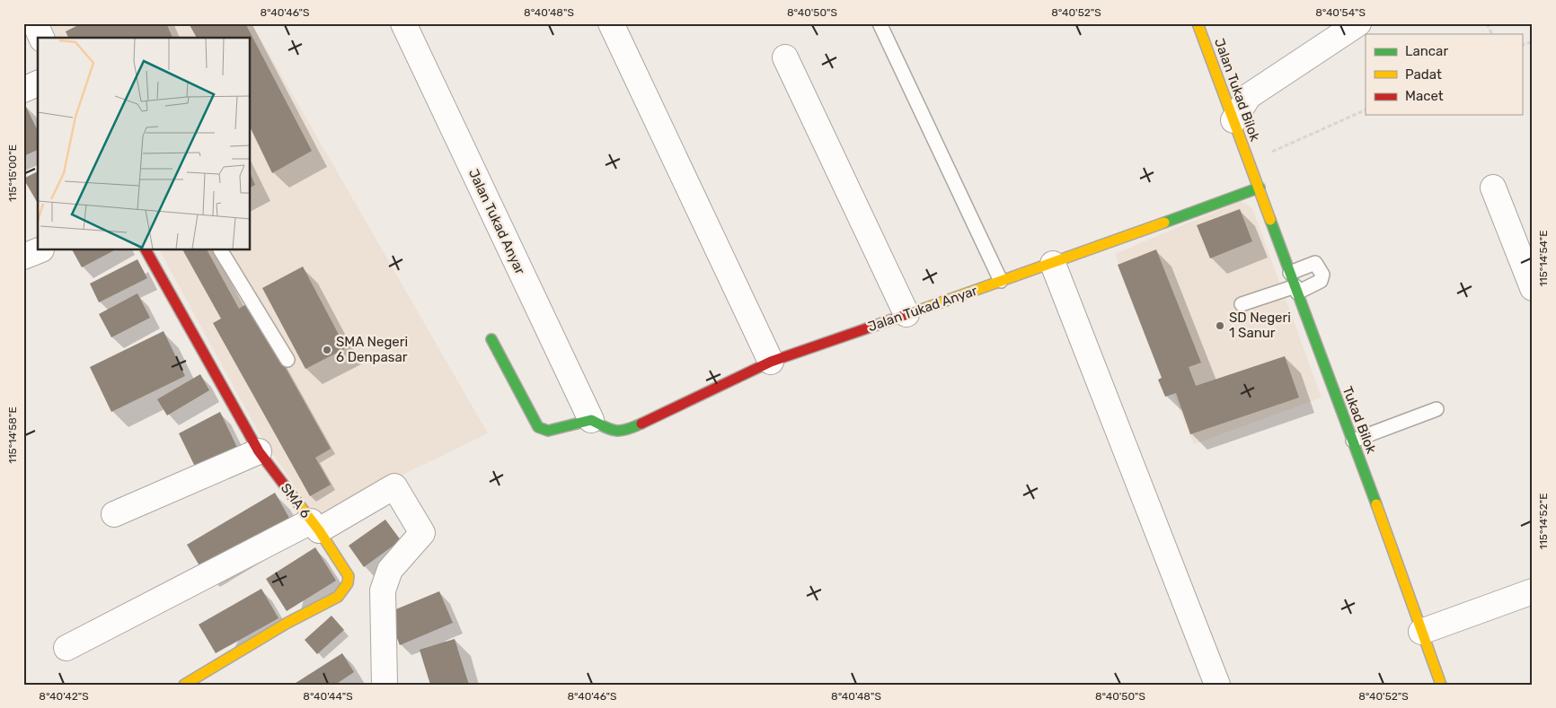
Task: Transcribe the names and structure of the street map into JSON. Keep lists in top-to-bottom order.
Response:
{
  "streets": {
    "street": [
      "Jalan Tukad Bilok",
      "Jalan Tukad Anyar",
      "Tukad Bilok",
      "SMA 6"
    ]
  },
  "crossings": [
    ["Jalan Tukad Bilok", "Tukad Bilok"],
    ["Jalan Tukad Anyar", "Tukad Bilok"]
  ],
  "places": ["SD Negeri 1 Sanur", "SMA Negeri 6 Denpasar"],
  "legend": ["Lancar", "Padat", "Macet"],
  "coordinates": [
    "8°40'46\"S",
    "8°40'48\"S",
    "8°40'50\"S",
    "8°40'52\"S",
    "8°40'54\"S",
    "115°15'00\"E",
    "115°14'54\"E",
    "115°14'58\"E",
    "115°14'52\"E",
    "8°40'42\"S",
    "8°40'44\"S"
  ]
}
